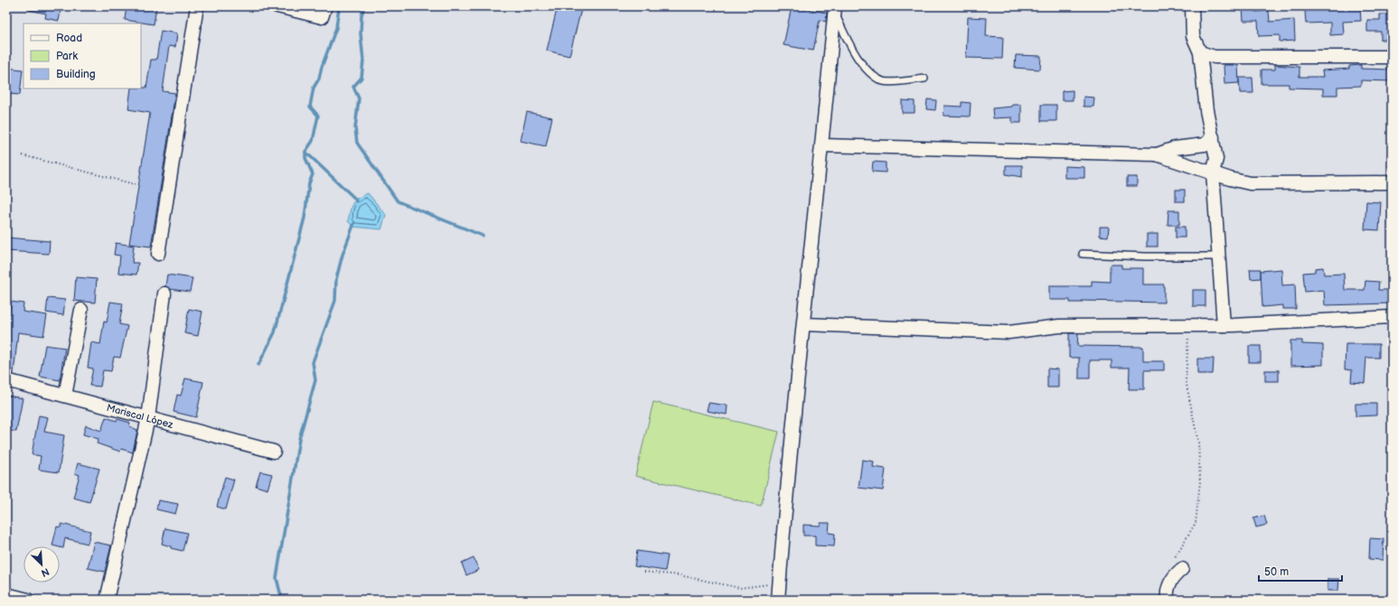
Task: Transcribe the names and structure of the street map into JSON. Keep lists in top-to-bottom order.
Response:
{
  "streets": {
    "street": ["Mariscal López"]
  },
  "legend": ["Road", "Park", "Building"],
  "scale_bar": "50 m",
  "north": "bottom right"
}
